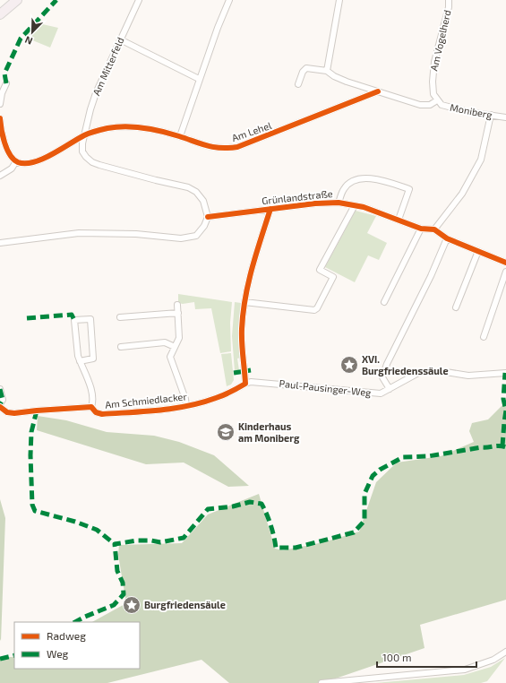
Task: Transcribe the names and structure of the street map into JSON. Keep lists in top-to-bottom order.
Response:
{
  "streets": {
    "street": [
      "Am Vogelherd",
      "Am Mitterfeld",
      "Moniberg",
      "Am Lehel",
      "Grünlandstraße",
      "Paul-Pausinger-Weg",
      "Am Schmiedlacker"
    ]
  },
  "crossings": [
    ["Am Vogelherd", "Moniberg"],
    ["Am Mitterfeld", "Am Lehel"],
    ["Paul-Pausinger-Weg", "Am Schmiedlacker"]
  ],
  "places": {
    "place": ["XVI. Burgfriedenssäule", "Burgfriedensäule"],
    "school or university": ["Kinderhaus am Moniberg"]
  },
  "legend": ["Radweg", "Weg"],
  "scale_bar": "100 m",
  "north": "bottom left"
}
